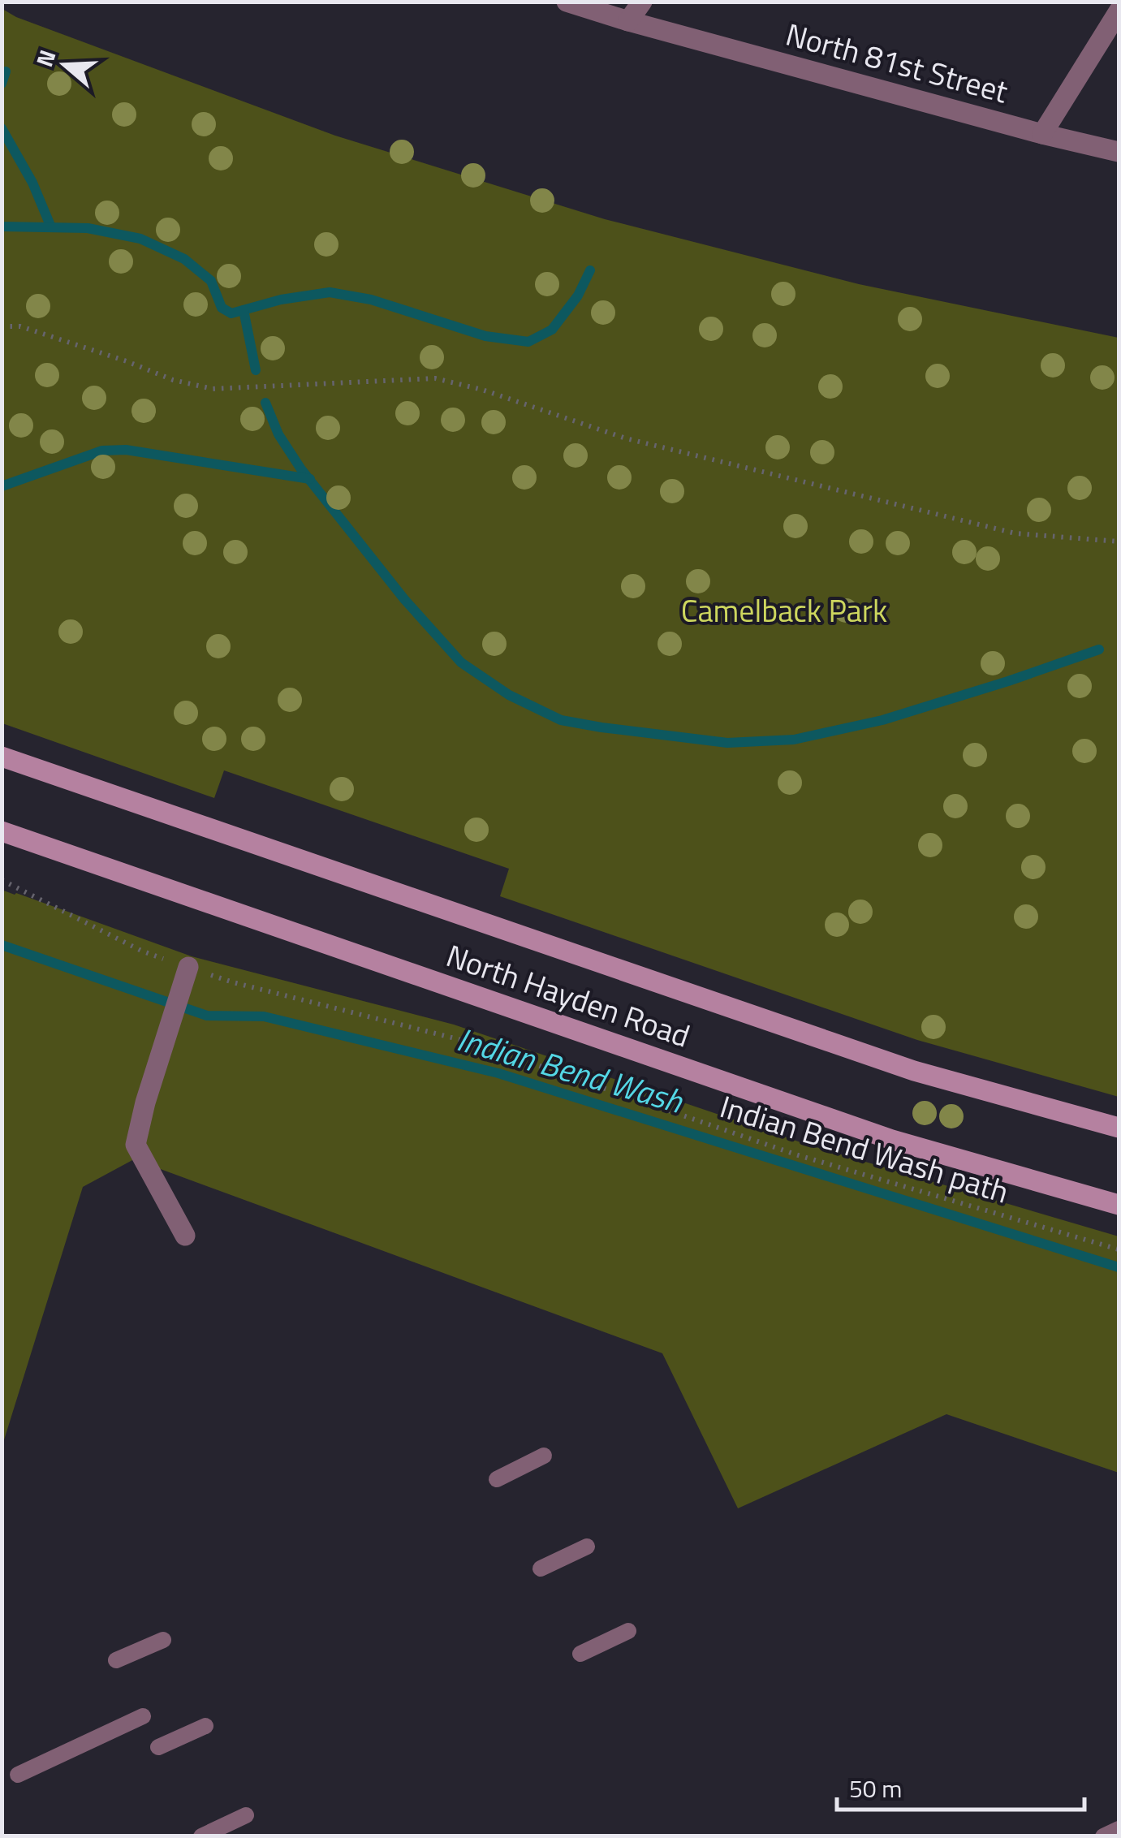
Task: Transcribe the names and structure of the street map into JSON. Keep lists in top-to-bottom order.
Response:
{
  "streets": {
    "main road": ["North Hayden Road"],
    "street": ["North 81st Street"],
    "path": ["Indian Bend Wash path"]
  },
  "water": ["Indian Bend Wash"],
  "parks": ["Camelback Park"],
  "scale_bar": "50 m",
  "north": "left"
}
